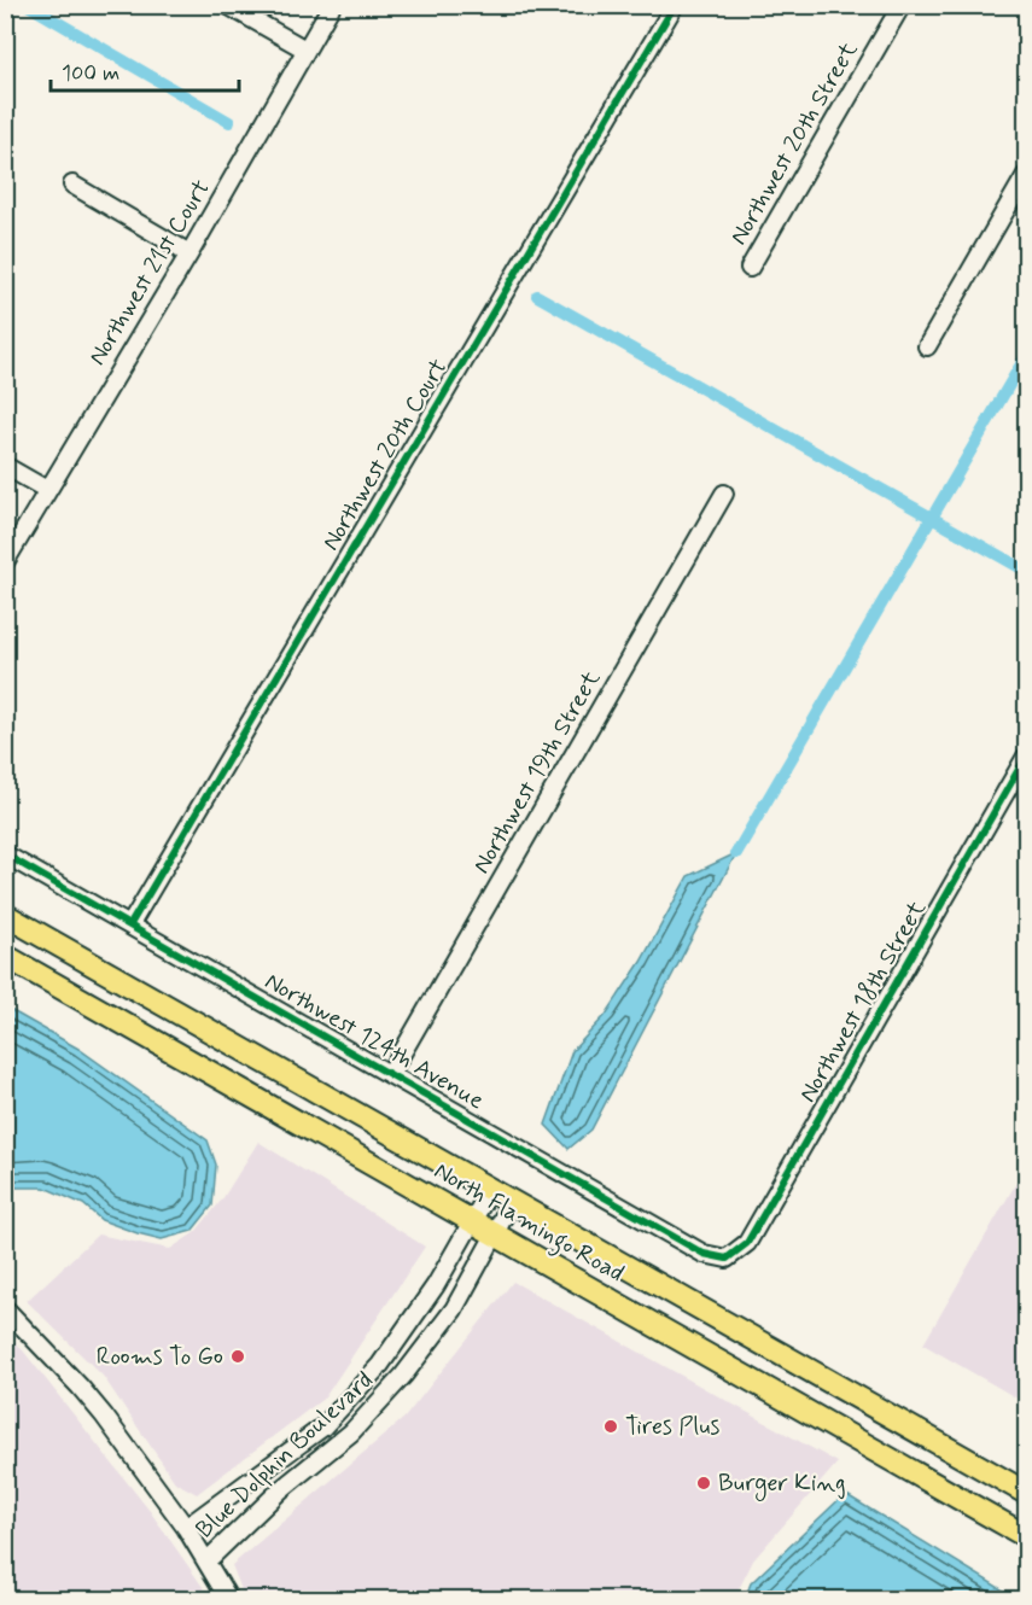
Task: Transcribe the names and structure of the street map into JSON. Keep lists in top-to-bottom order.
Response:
{
  "streets": {
    "highway": ["North Flamingo Road"],
    "street": [
      "Northwest 20th Street",
      "Northwest 21st Court",
      "Northwest 20th Court",
      "Northwest 19th Street",
      "Northwest 18th Street",
      "Northwest 124th Avenue",
      "Blue Dolphin Boulevard"
    ]
  },
  "crossings": [
    ["Northwest 20th Court", "Northwest 124th Avenue"],
    ["Northwest 19th Street", "Northwest 124th Avenue"],
    ["Northwest 18th Street", "Northwest 124th Avenue"],
    ["North Flamingo Road", "Blue Dolphin Boulevard"]
  ],
  "places": ["Rooms To Go", "Tires Plus", "Burger King"],
  "scale_bar": "100 m"
}
